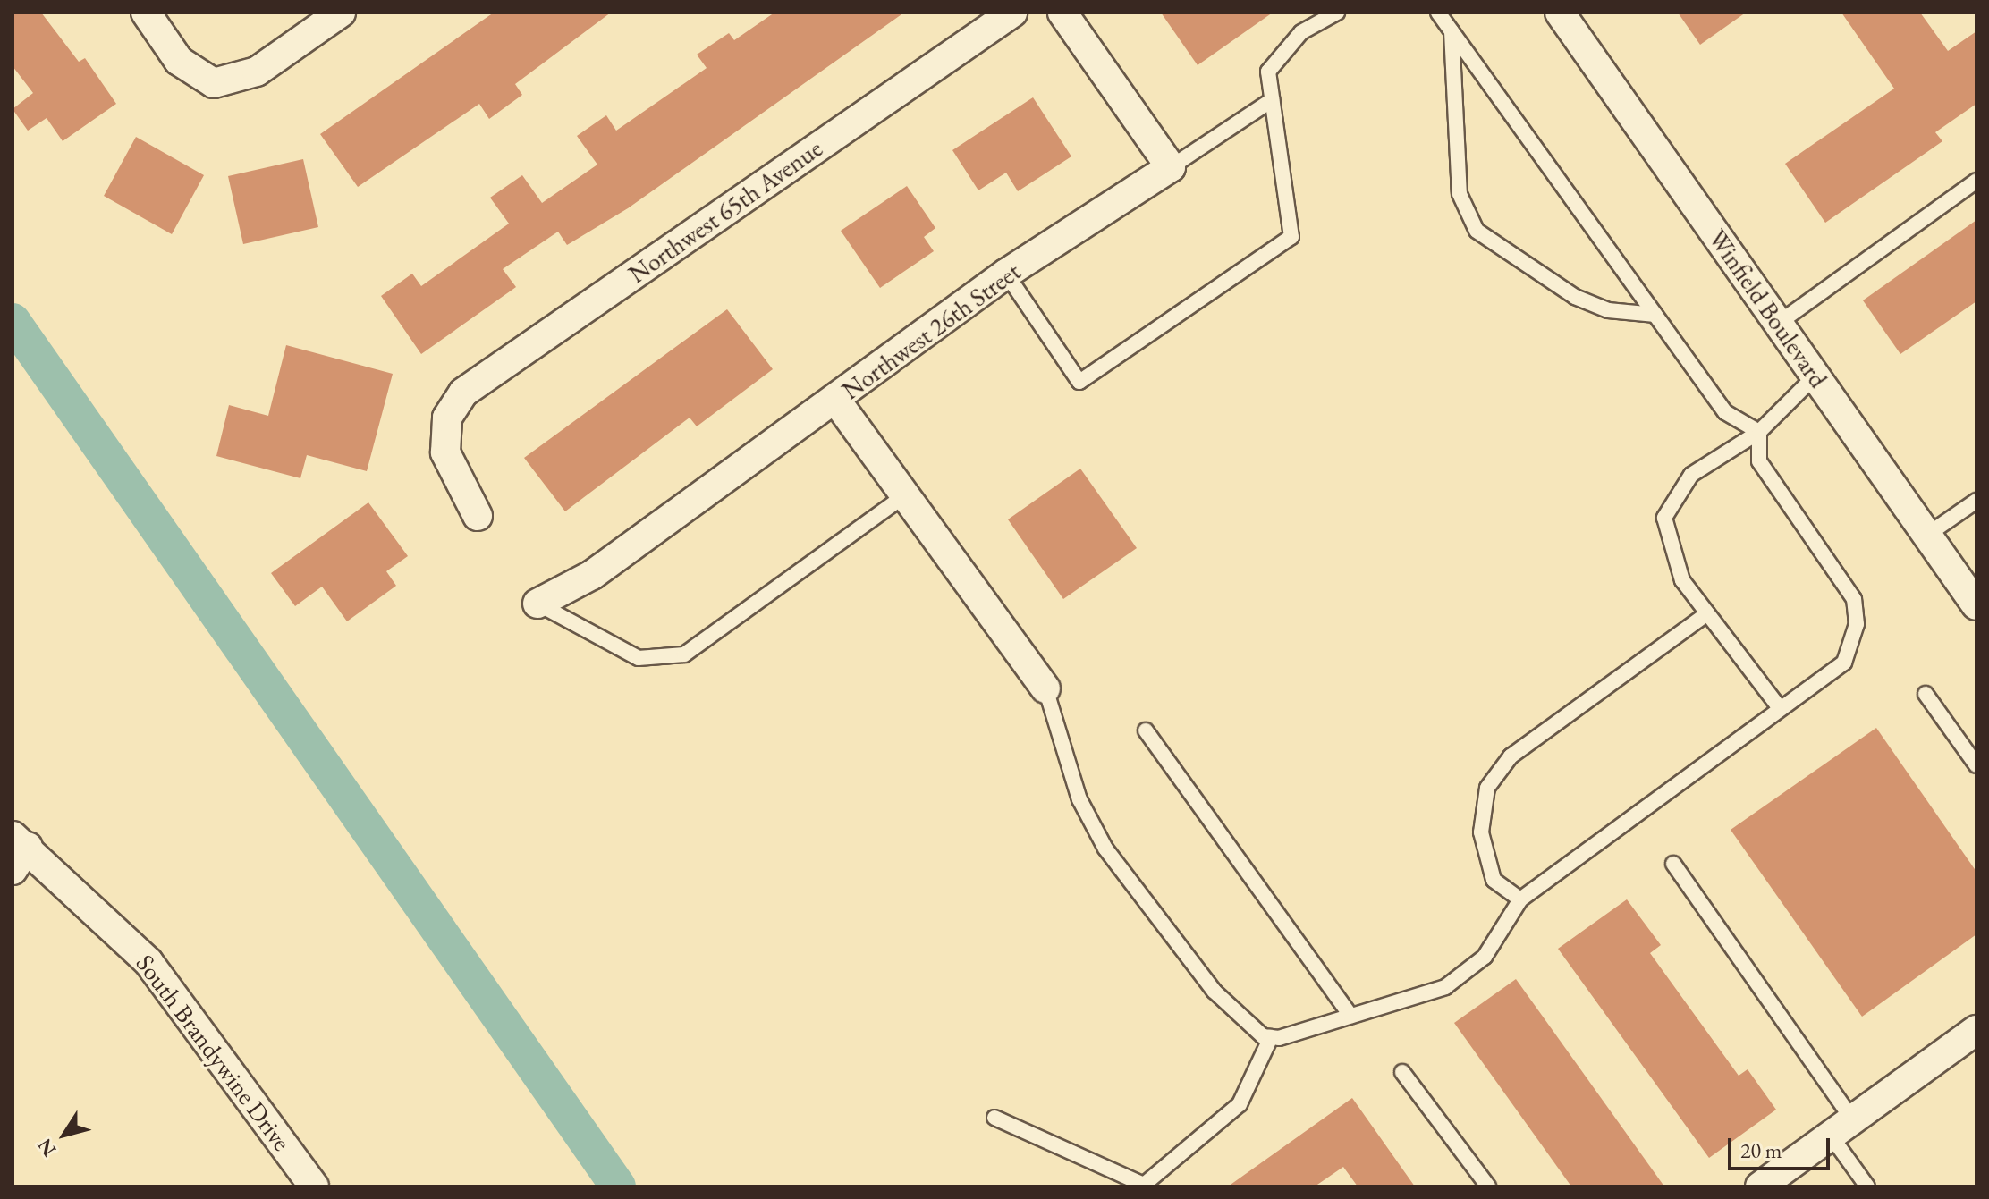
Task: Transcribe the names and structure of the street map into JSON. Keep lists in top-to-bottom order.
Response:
{
  "streets": {
    "street": [
      "Northwest 65th Avenue",
      "Winfield Boulevard",
      "Northwest 26th Street",
      "South Brandywine Drive"
    ]
  },
  "scale_bar": "20 m",
  "north": "bottom left"
}
